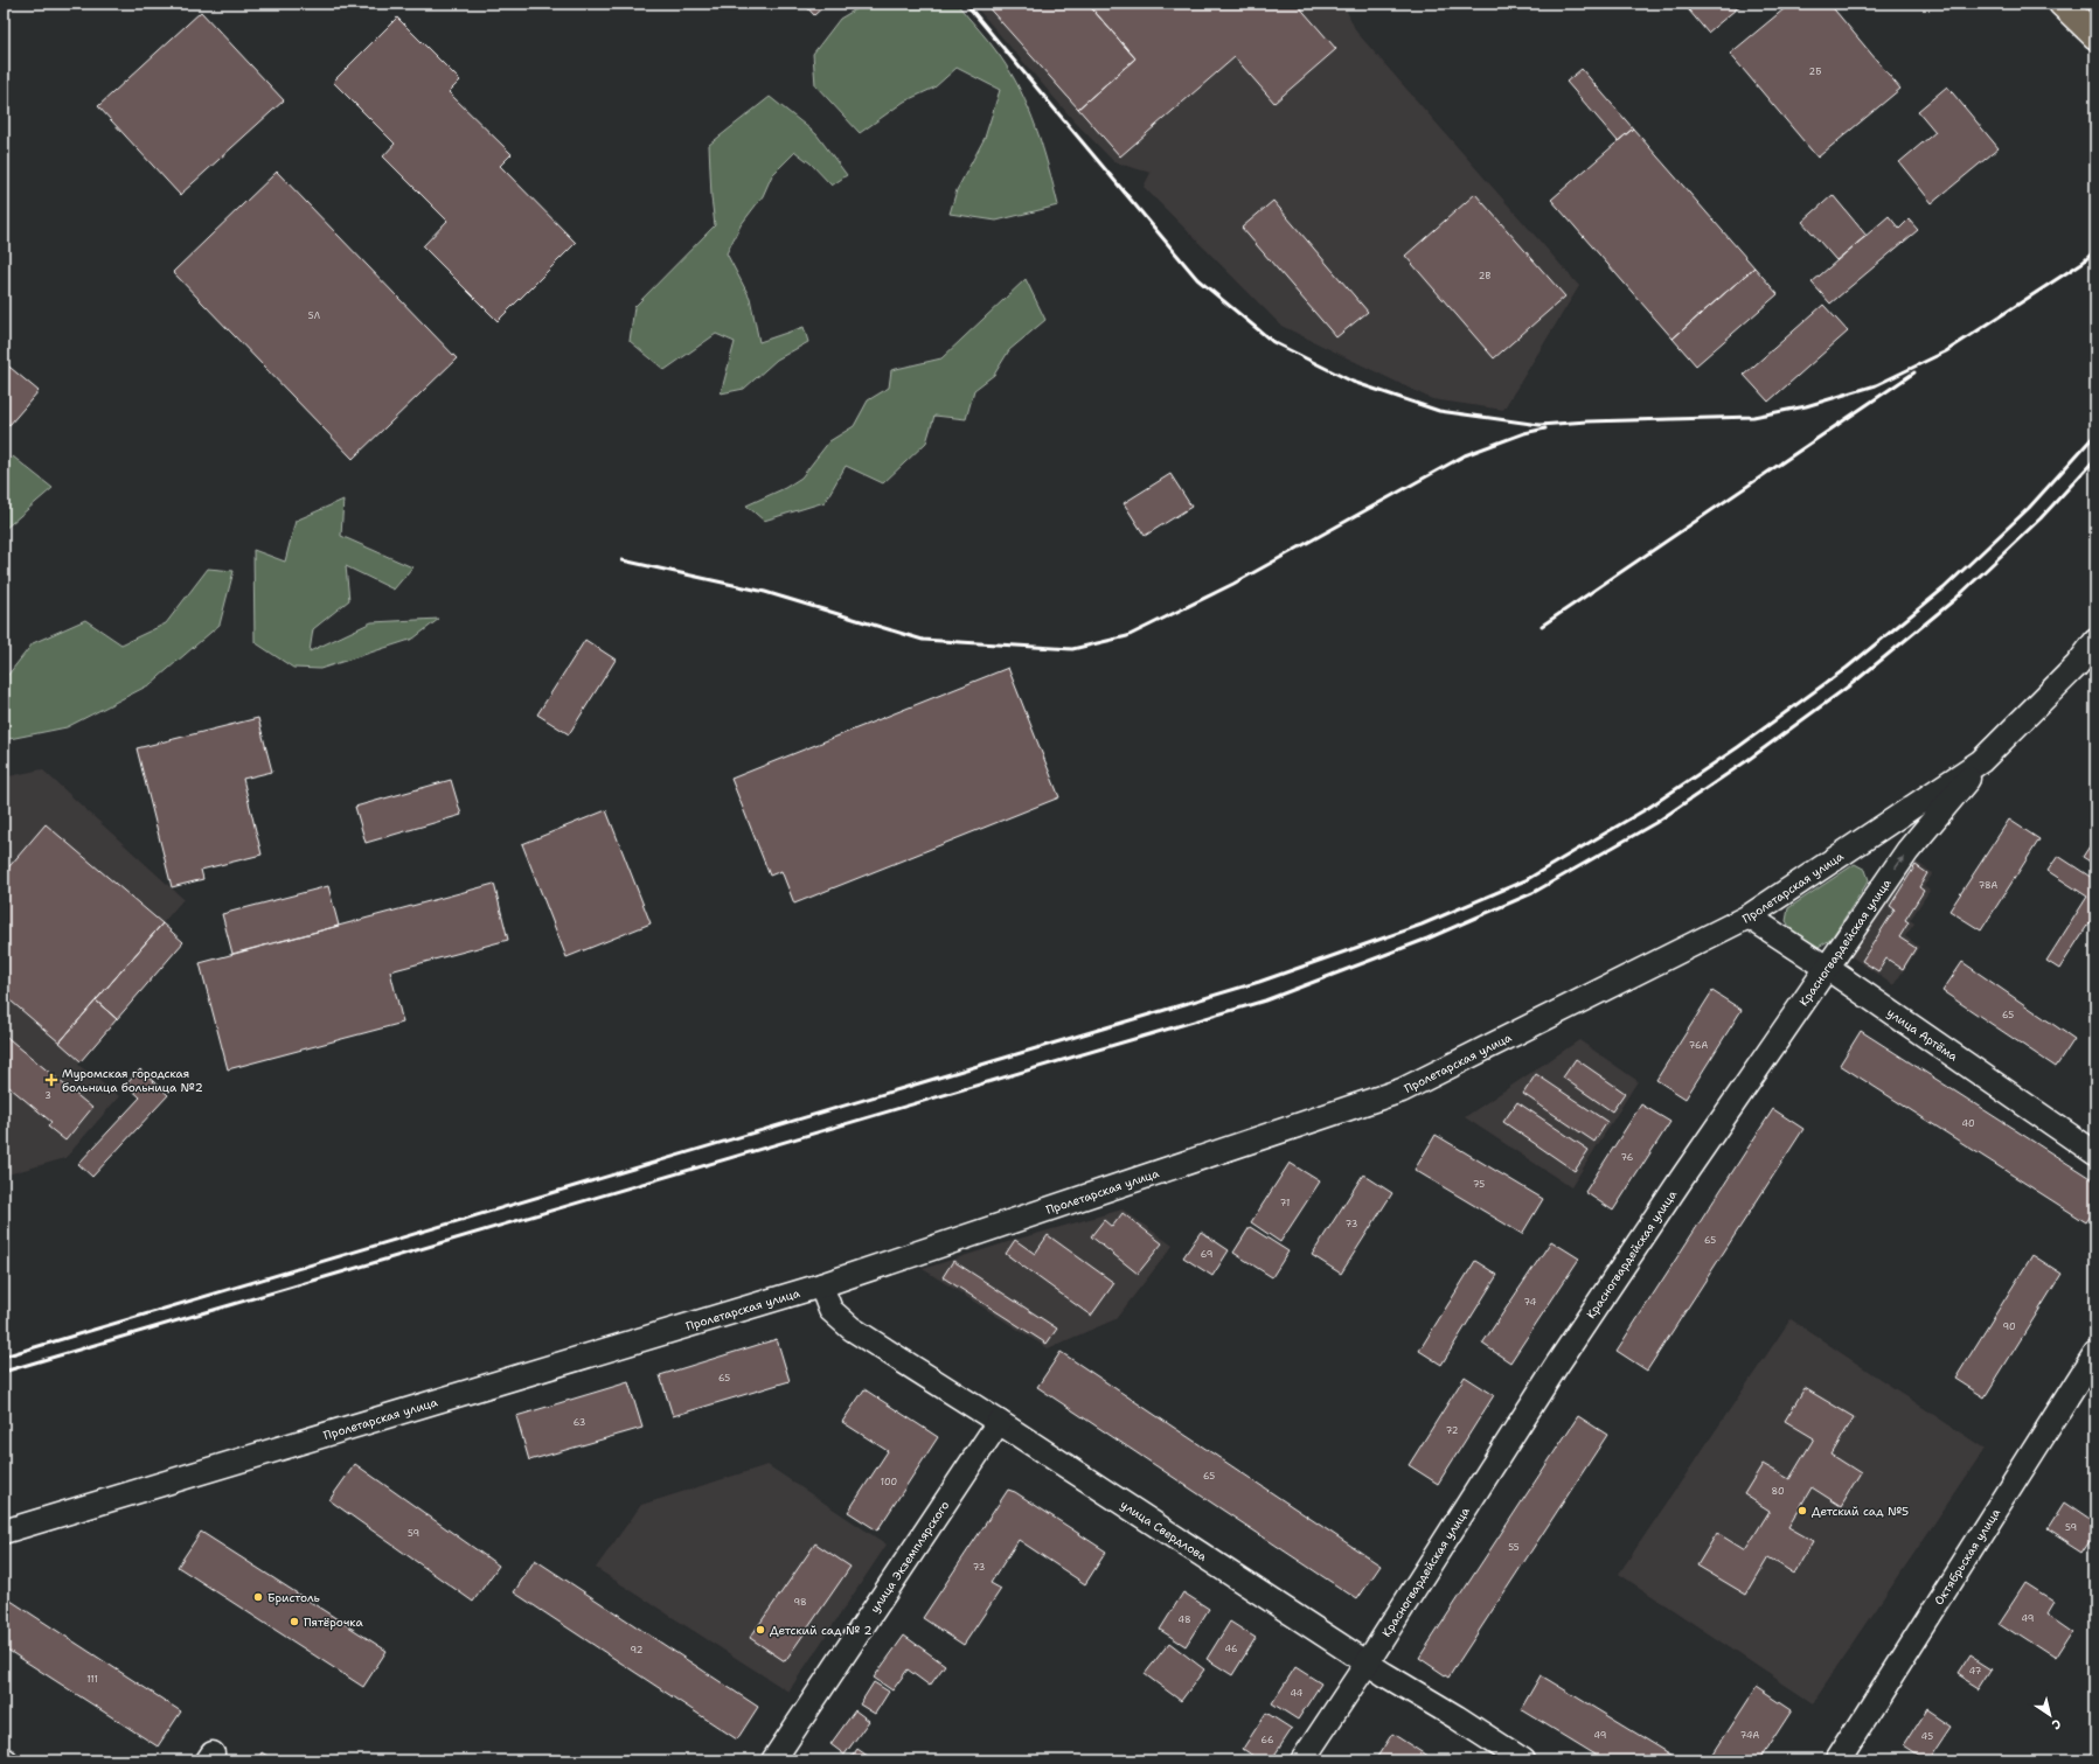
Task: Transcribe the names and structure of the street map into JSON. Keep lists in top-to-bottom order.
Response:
{
  "streets": {
    "street": [
      "Пролетарская улица",
      "Красногвардейская улица",
      "улица Артёма",
      "улица Свердлова",
      "улица Экземплярского",
      "Октябрьская улица"
    ]
  },
  "crossings": [
    ["Пролетарская улица", "Красногвардейская улица"],
    ["Пролетарская улица", "улица Артёма"],
    ["Пролетарская улица", "улица Свердлова"],
    ["Красногвардейская улица", "улица Артёма"],
    ["Красногвардейская улица", "улица Свердлова"],
    ["улица Свердлова", "улица Экземплярского"]
  ],
  "places": {
    "health": ["Муромская городская больница больница №2"],
    "other": [
      "Детский сад №5",
      "Бристоль",
      "Пятёрочка",
      "Детский сад № 2"
    ]
  },
  "house_numbers": [
    "2Б",
    "2В",
    "5Л",
    "78А",
    "65",
    "76А",
    "3",
    "40",
    "76",
    "75",
    "71",
    "73",
    "65",
    "69",
    "74",
    "90",
    "65",
    "63",
    "72",
    "65",
    "100",
    "80",
    "59",
    "59",
    "55",
    "73",
    "98",
    "49",
    "48",
    "46",
    "92",
    "47",
    "111",
    "44",
    "49",
    "74А",
    "45",
    "66"
  ],
  "north": "bottom right"
}
